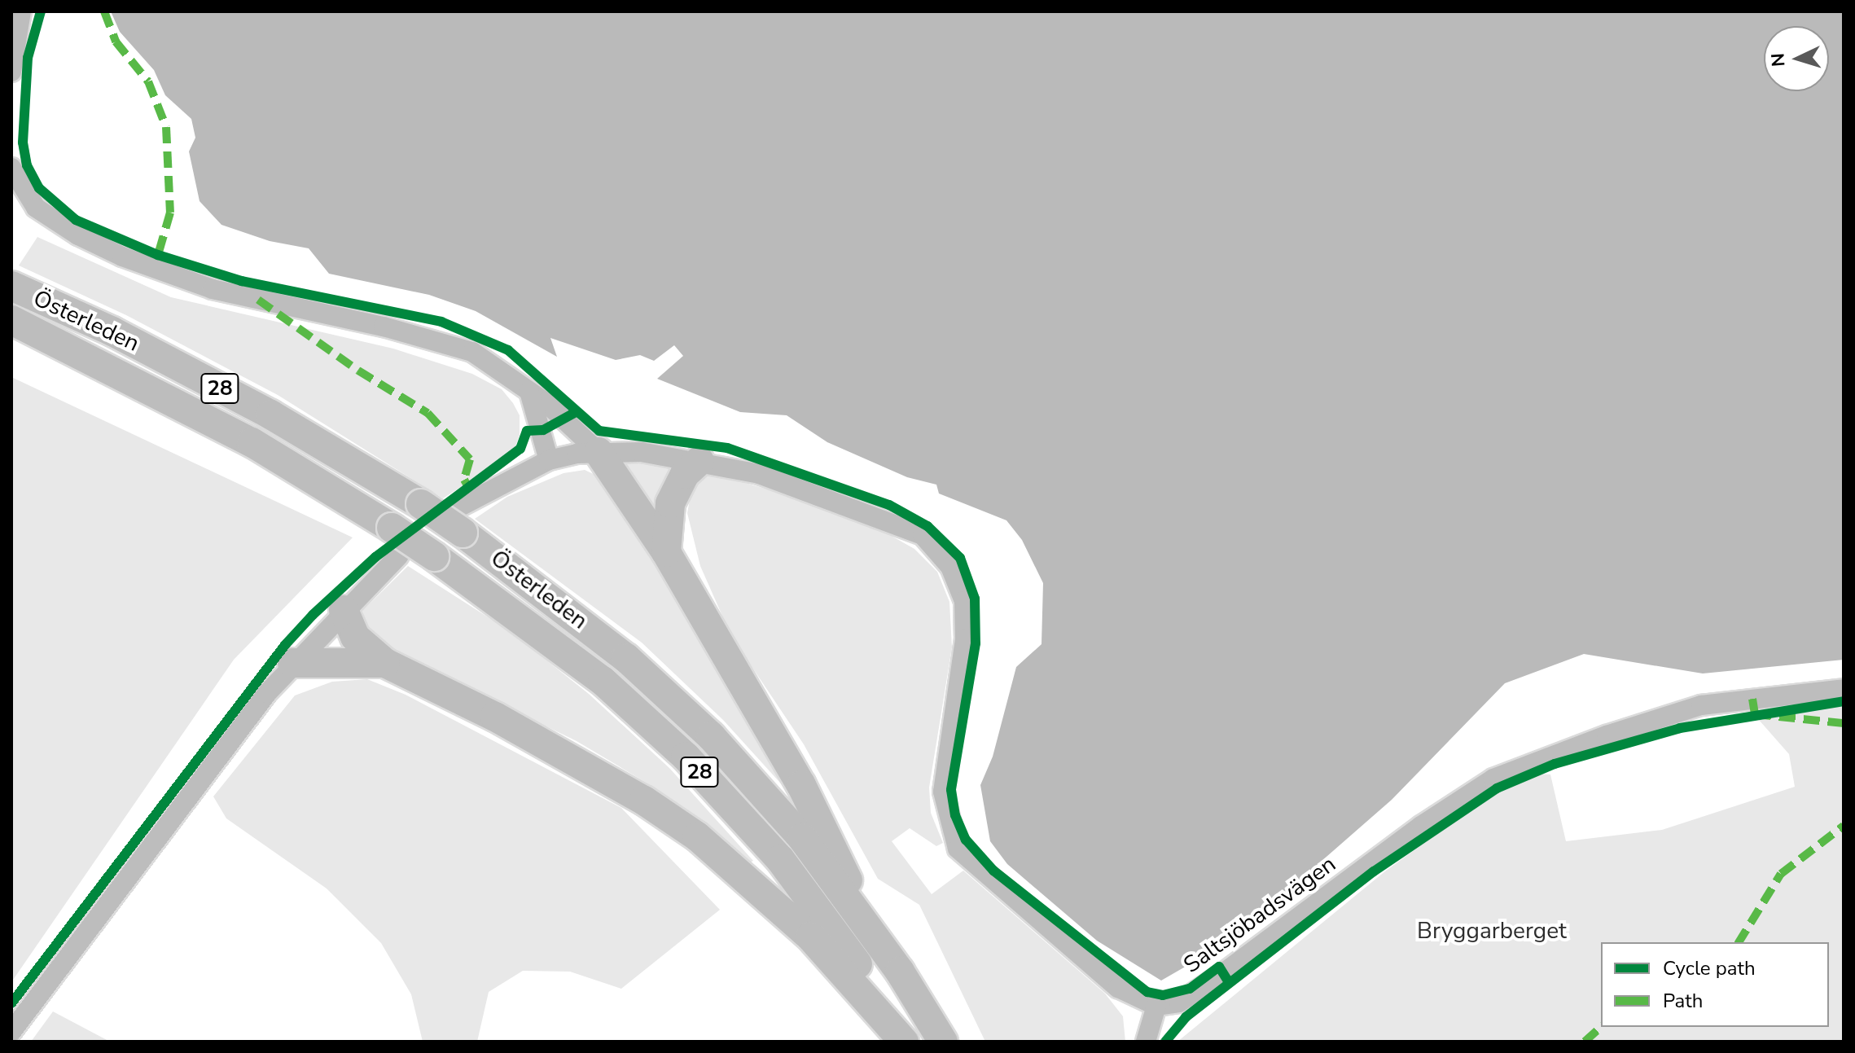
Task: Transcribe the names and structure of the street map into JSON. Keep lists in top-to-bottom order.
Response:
{
  "streets": {
    "highway": ["Österleden", "28"],
    "street": ["Saltsjöbadsvägen"]
  },
  "parks": ["Bryggarberget"],
  "legend": ["Cycle path", "Path"],
  "north": "left"
}
